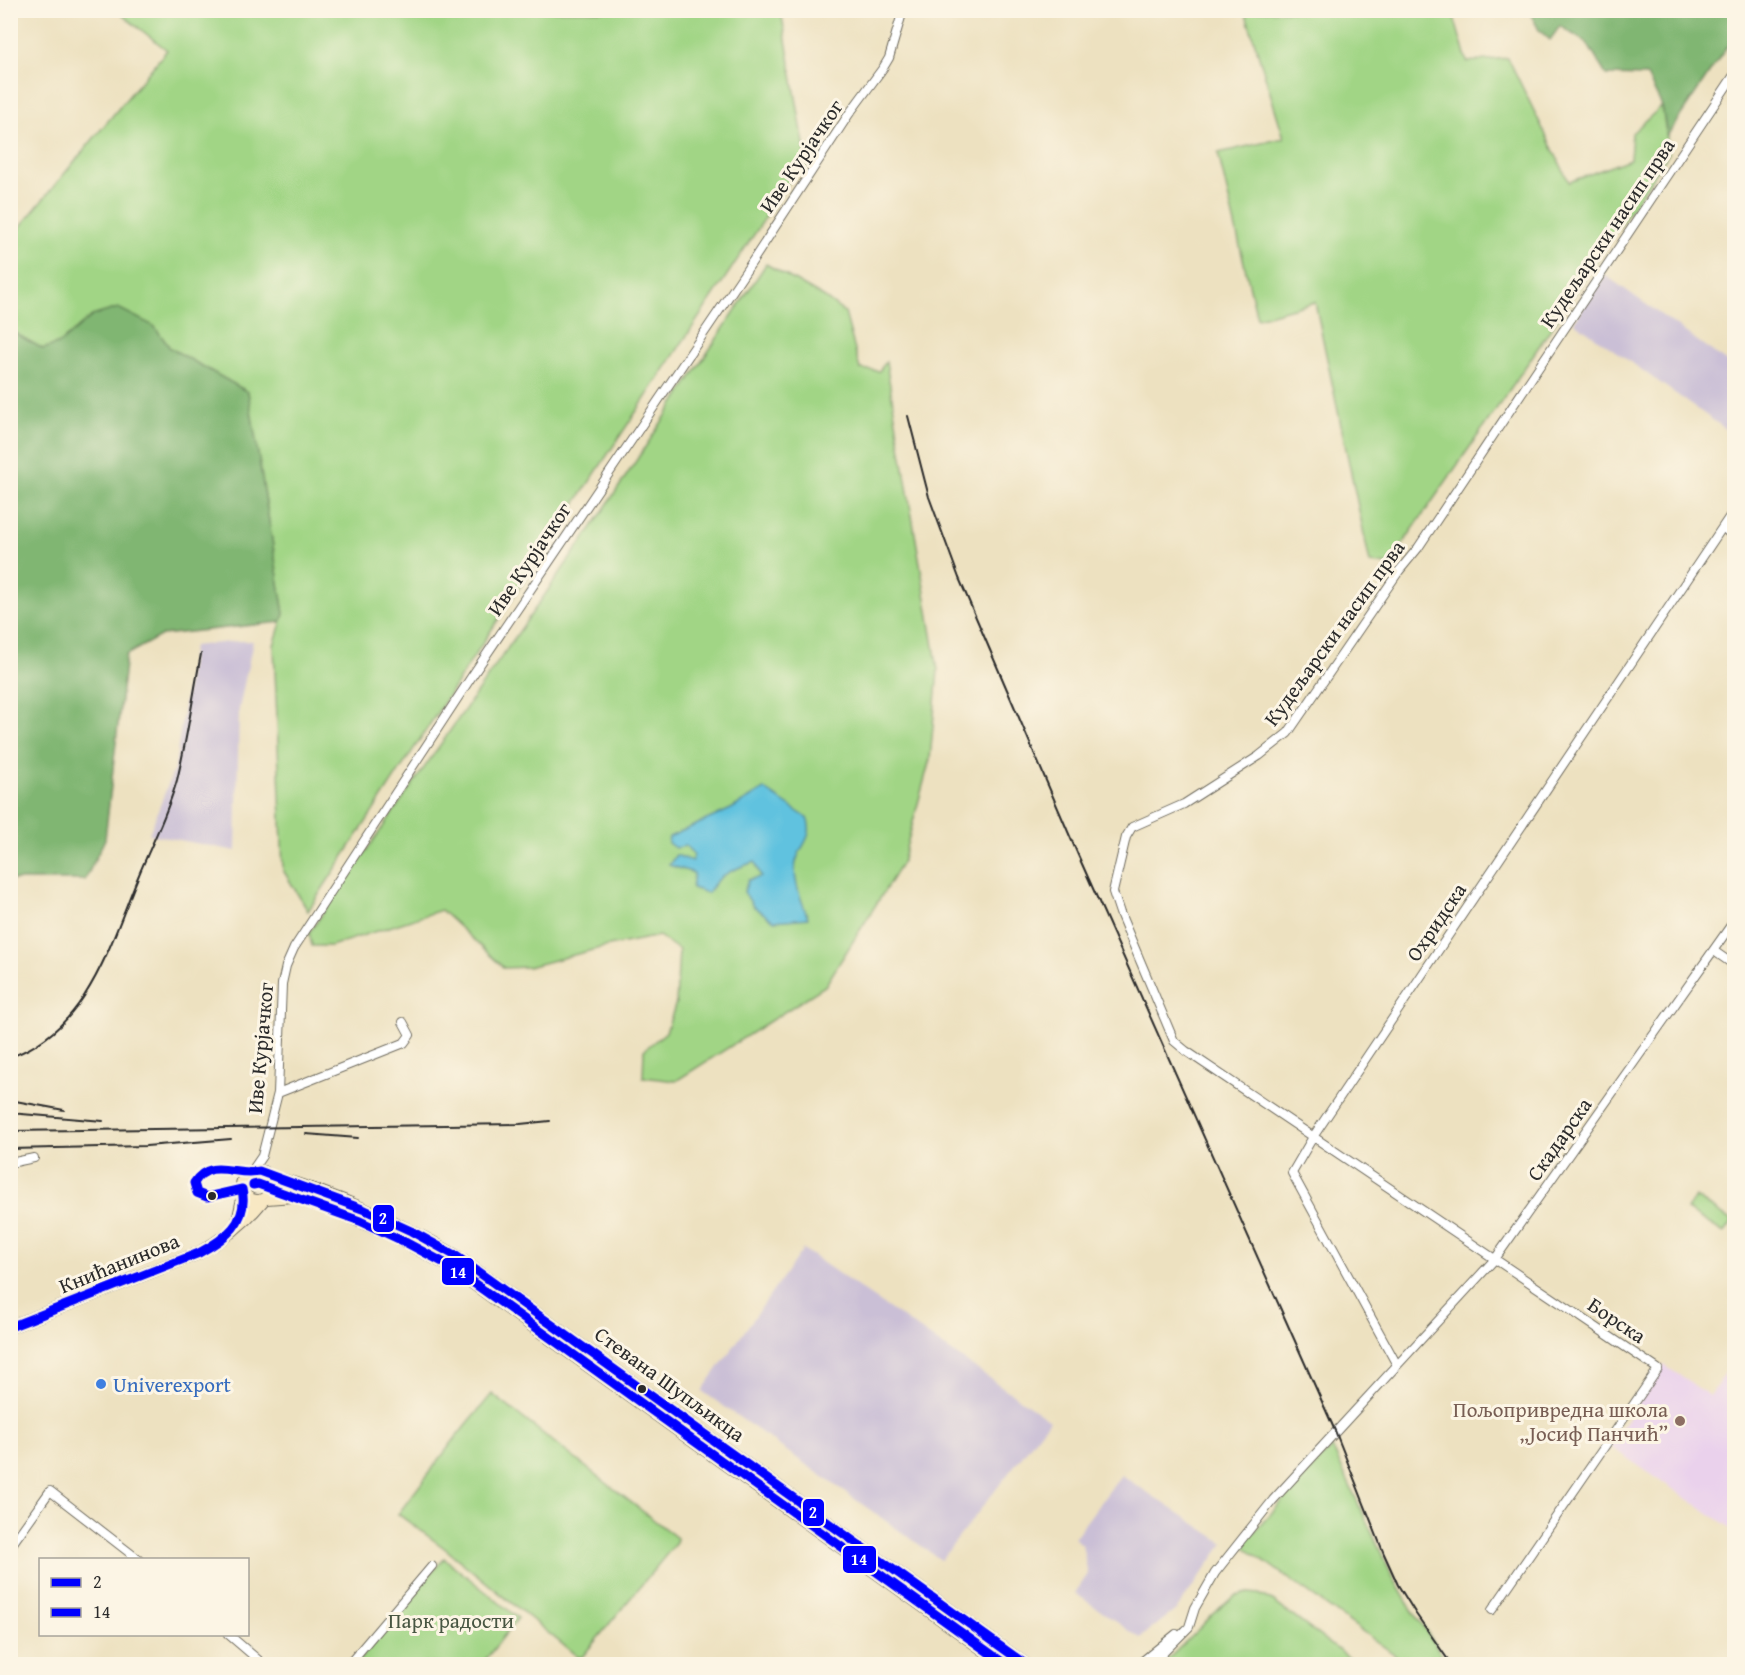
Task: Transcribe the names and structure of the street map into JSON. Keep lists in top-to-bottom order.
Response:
{
  "streets": {
    "main road": ["Книћанинова", "Стевана Шупљикца"],
    "street": [
      "Иве Курјачког",
      "Кудељарски насип прва",
      "Охридска",
      "Скадарска",
      "Борска"
    ]
  },
  "crossings": [
    ["Кудељарски насип прва", "Охридска"],
    ["Кудељарски насип прва", "Борска"],
    ["Охридска", "Скадарска"],
    ["Охридска", "Борска"],
    ["Скадарска", "Борска"],
    ["Книћанинова", "Стевана Шупљикца"]
  ],
  "parks": ["Парк радости"],
  "places": ["Univerexport", "Пољопривредна школа „Јосиф Панчић”"],
  "lines": ["transit line 2", "transit line 14"],
  "legend": ["2", "14"]
}
